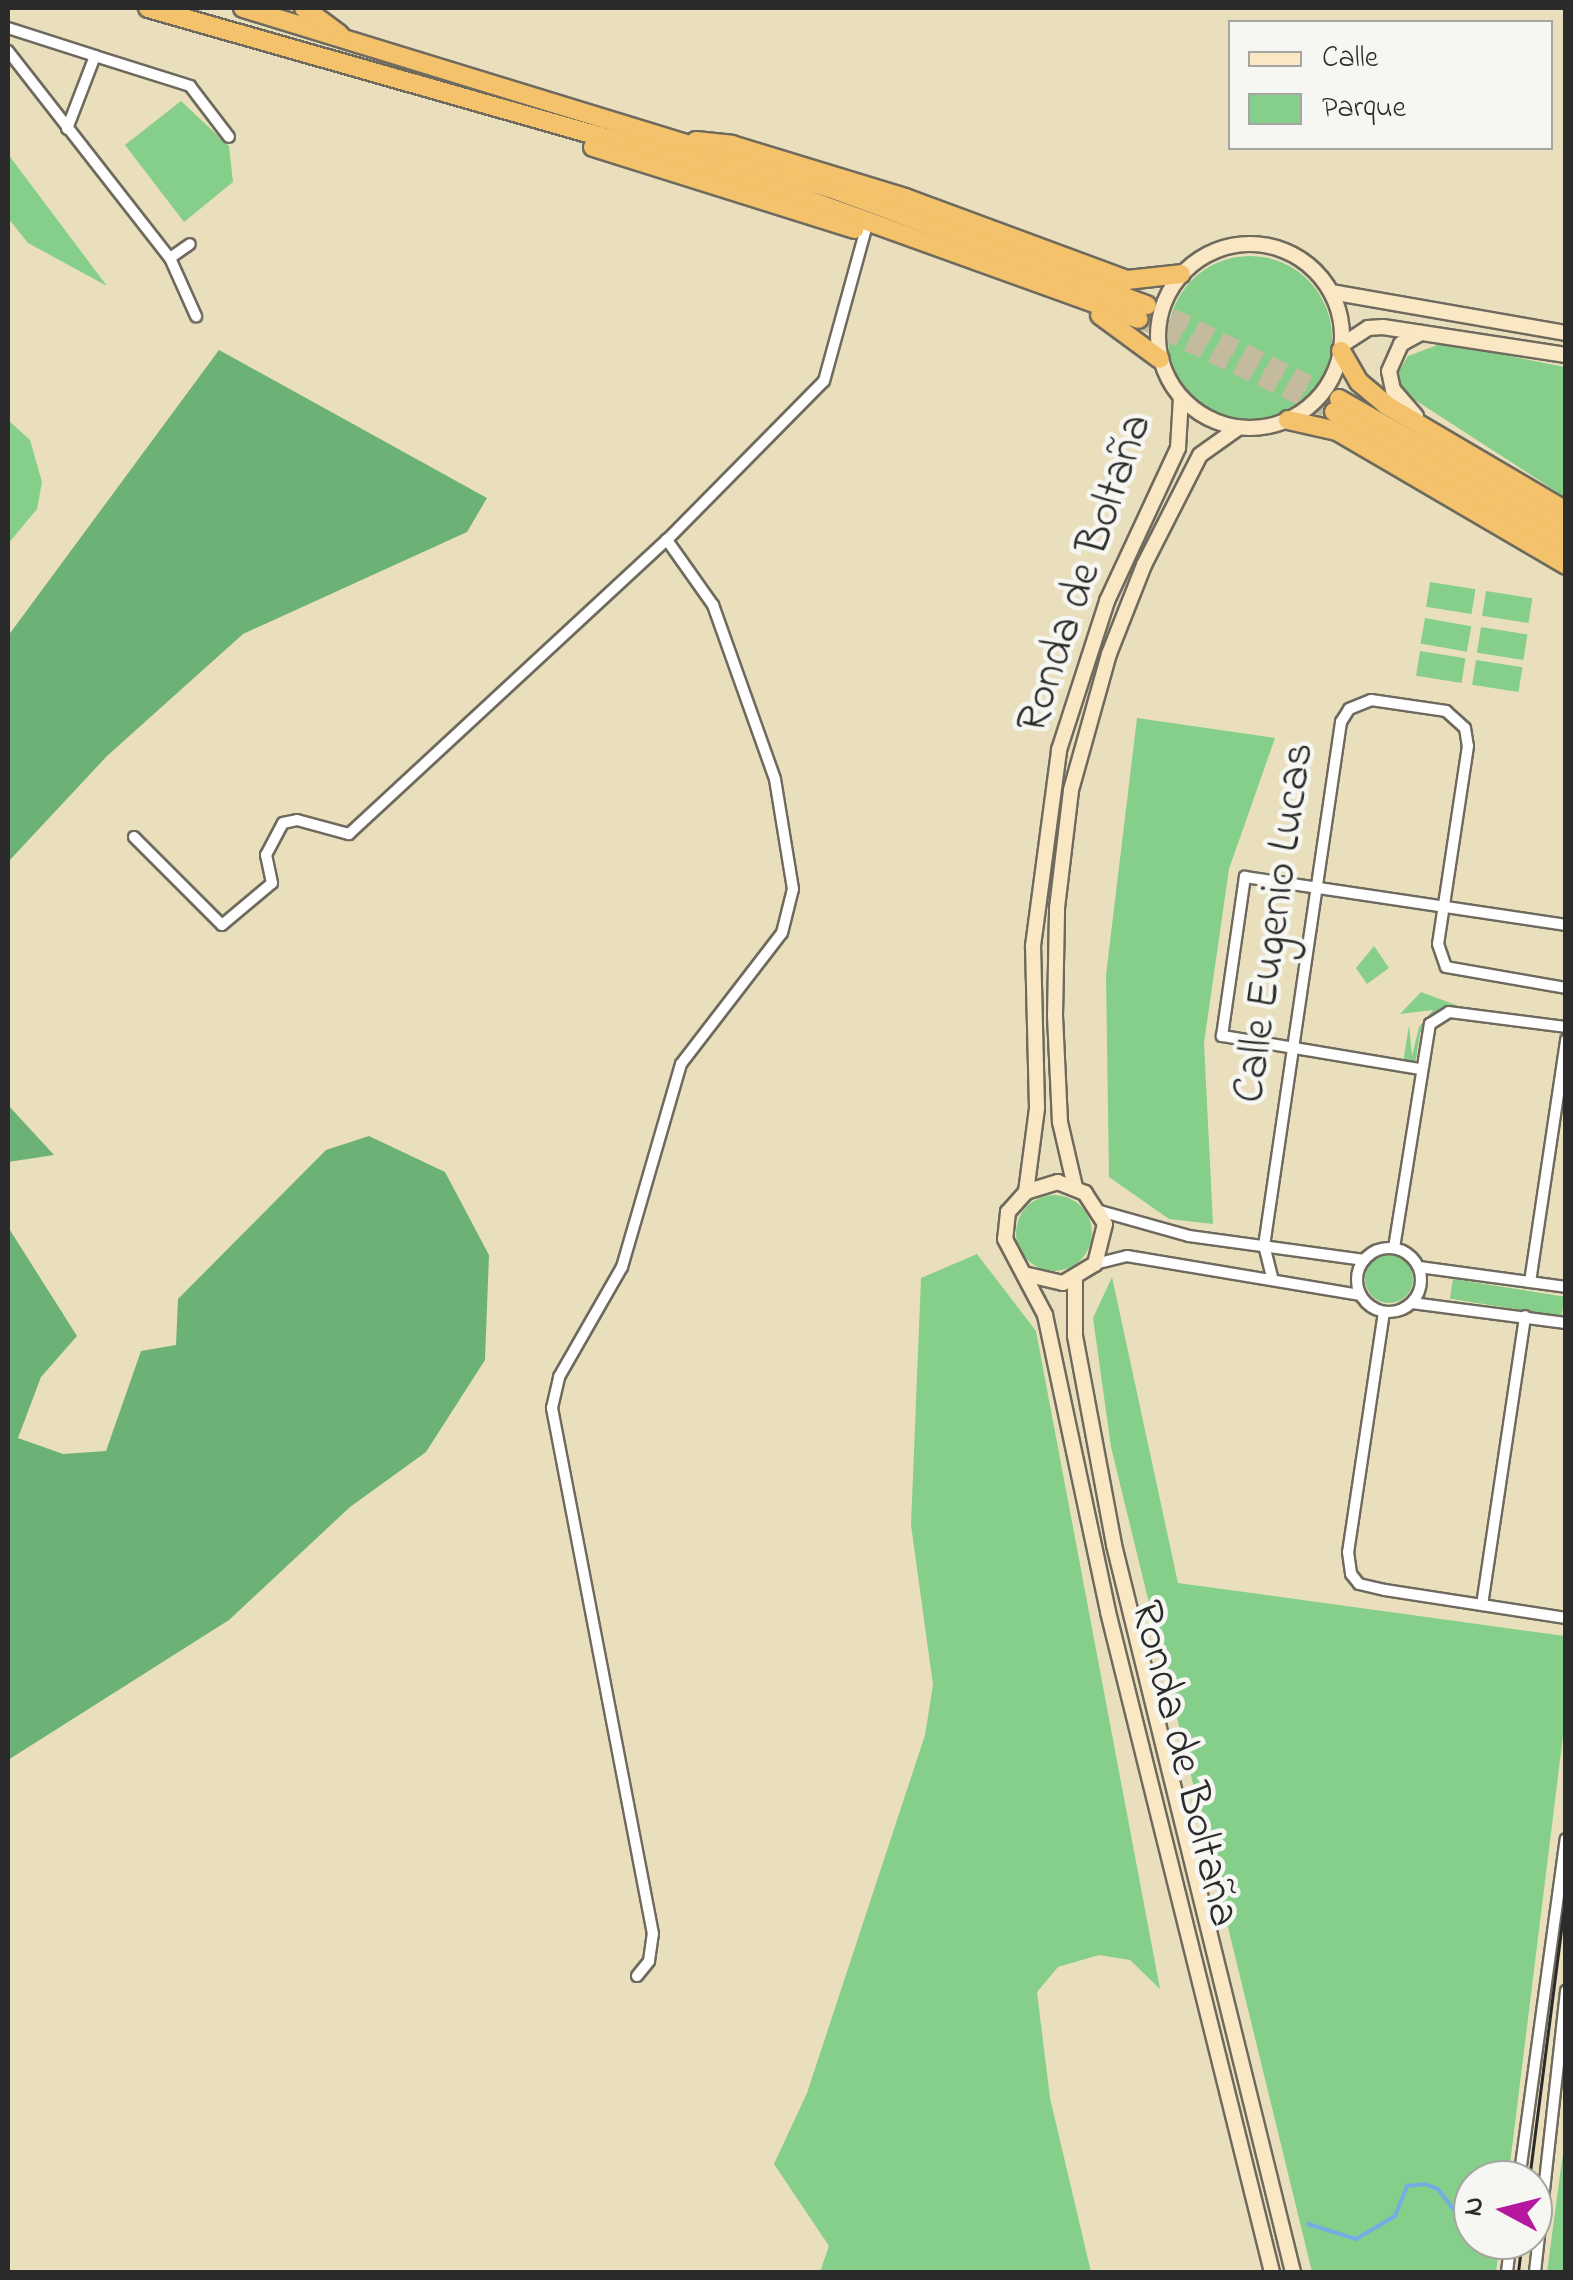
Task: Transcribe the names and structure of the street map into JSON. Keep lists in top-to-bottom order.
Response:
{
  "streets": {
    "main road": ["Ronda de Boltaña"],
    "street": ["Calle Eugenio Lucas"]
  },
  "legend": ["Calle", "Parque"],
  "north": "left"
}
